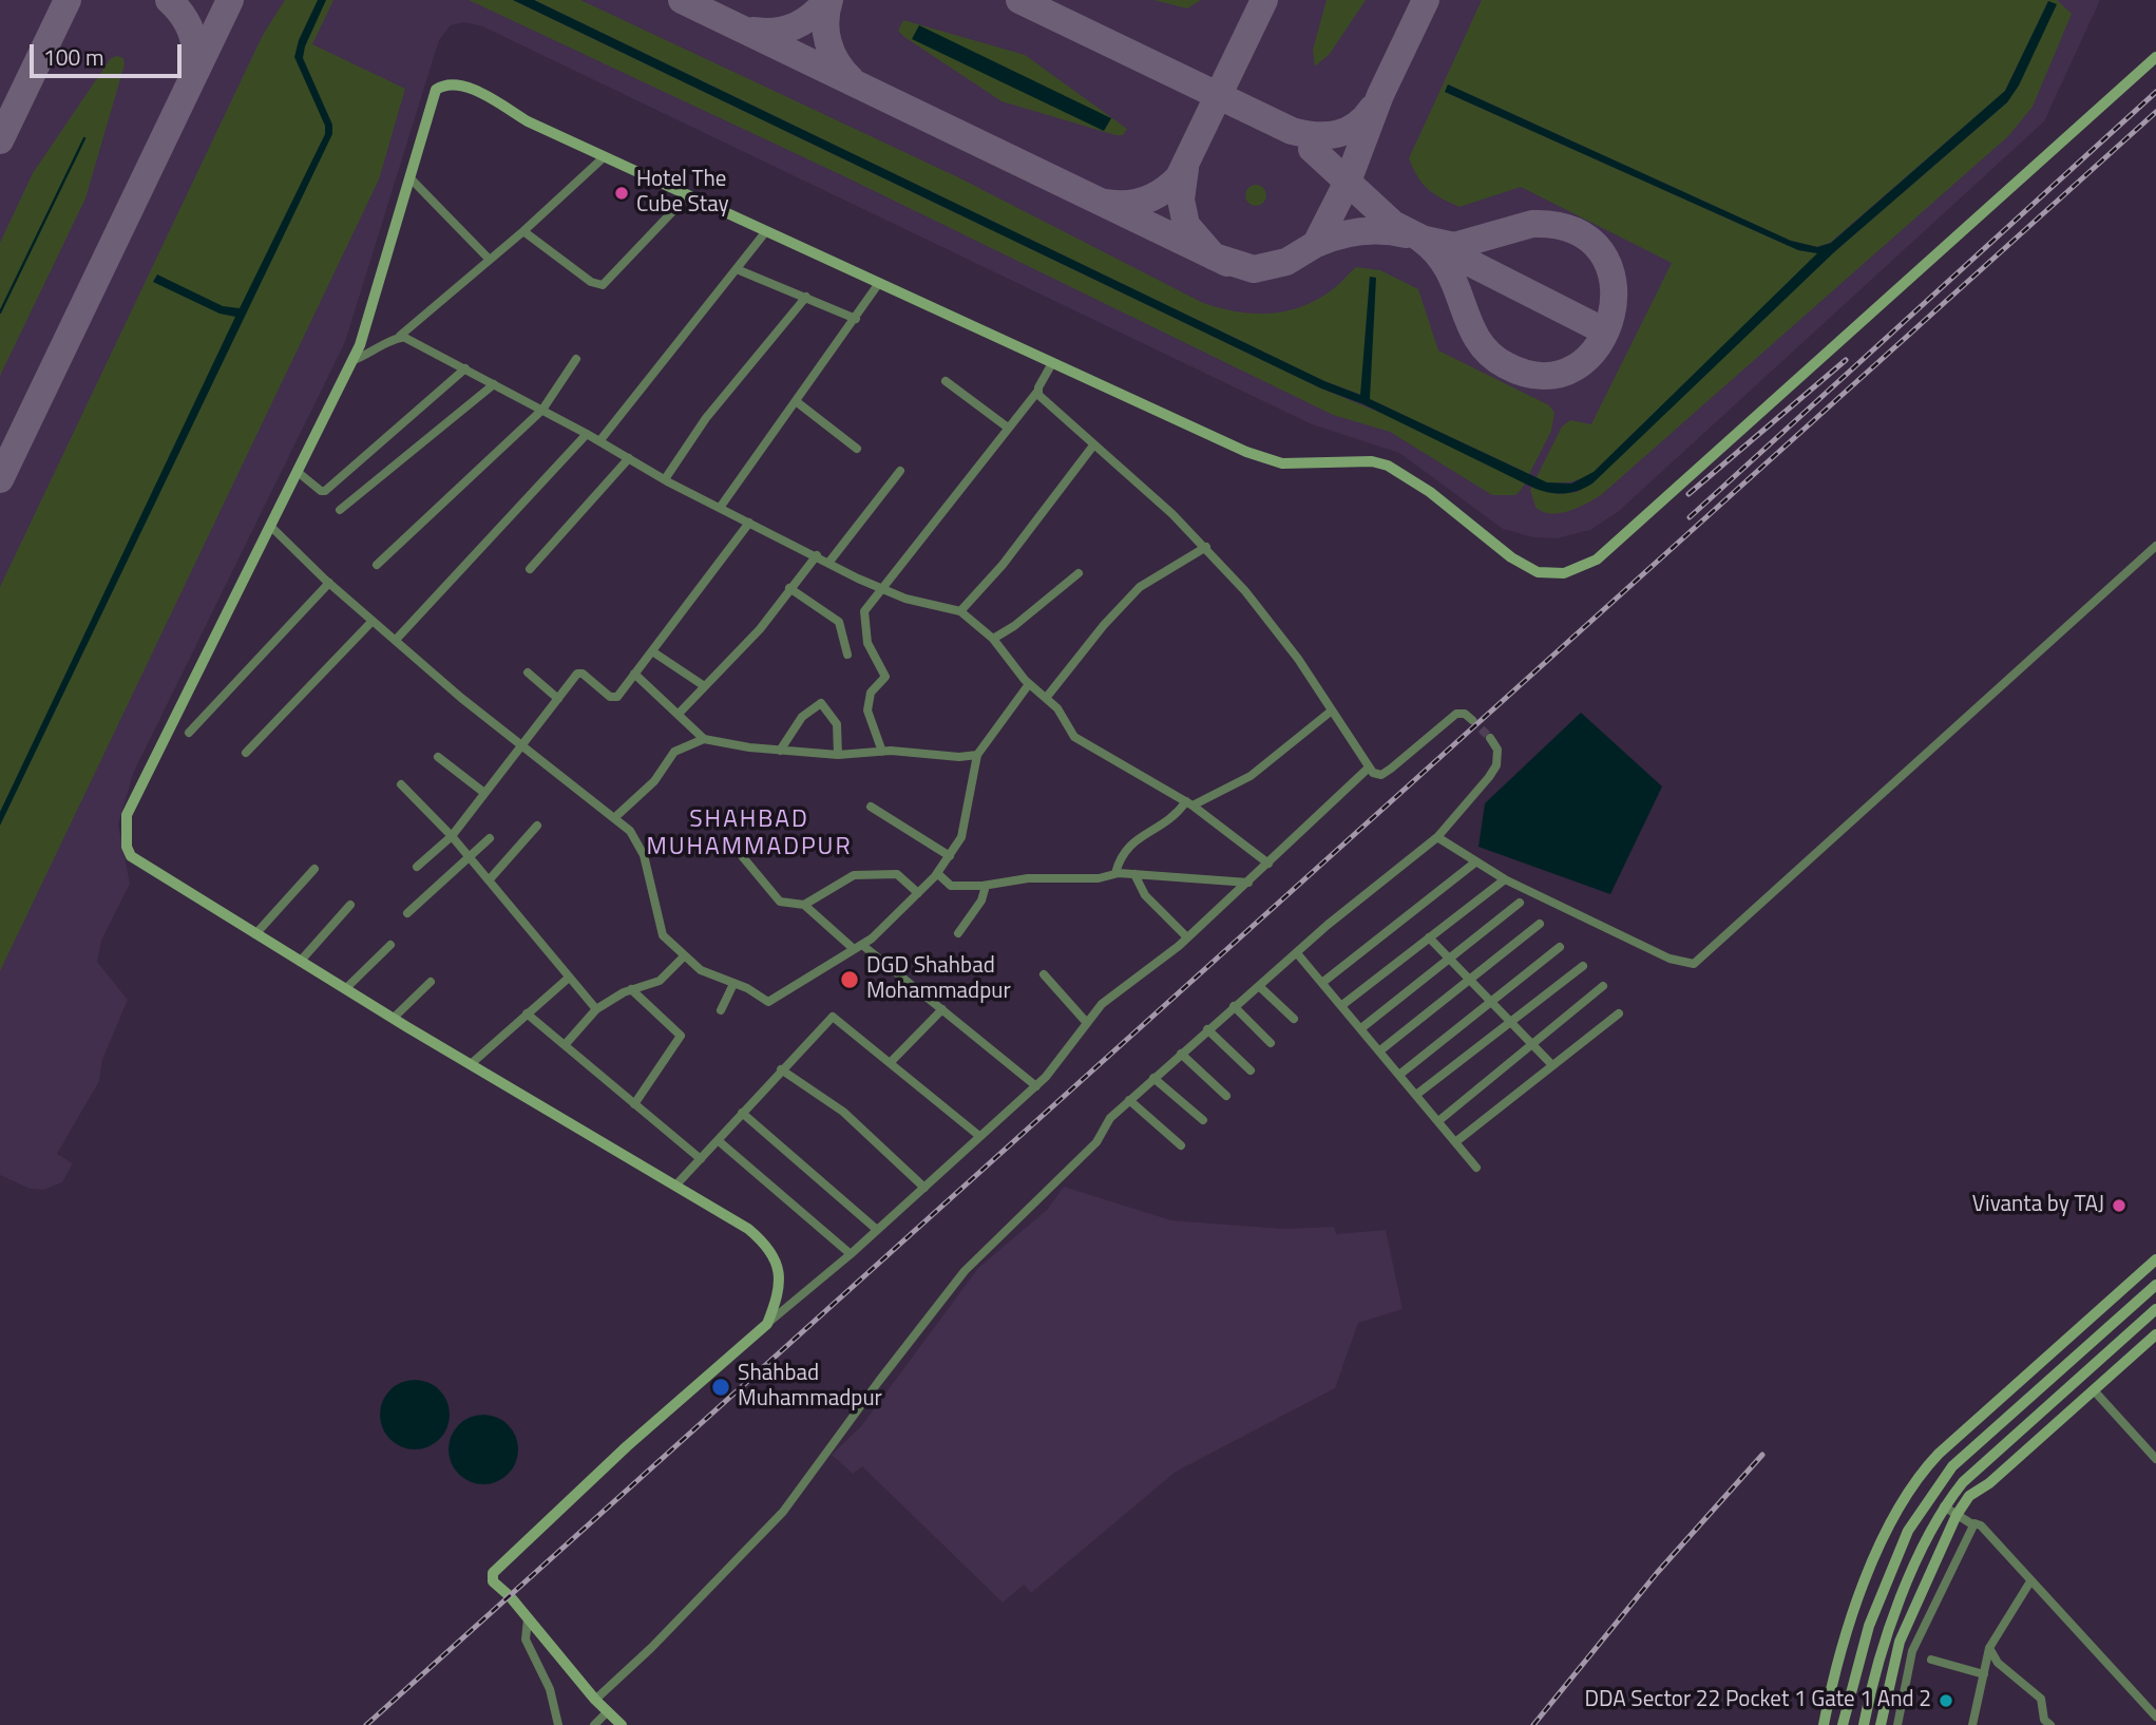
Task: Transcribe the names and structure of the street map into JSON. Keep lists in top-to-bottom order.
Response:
{
  "districts": ["SHAHBAD MUHAMMADPUR"],
  "places": [
    "Hotel The Cube Stay",
    "DGD Shahbad Mohammadpur",
    "Vivanta by TAJ",
    "Shahbad Muhammadpur",
    "DDA Sector 22 Pocket 1 Gate 1 And 2"
  ],
  "scale_bar": "100 m"
}
